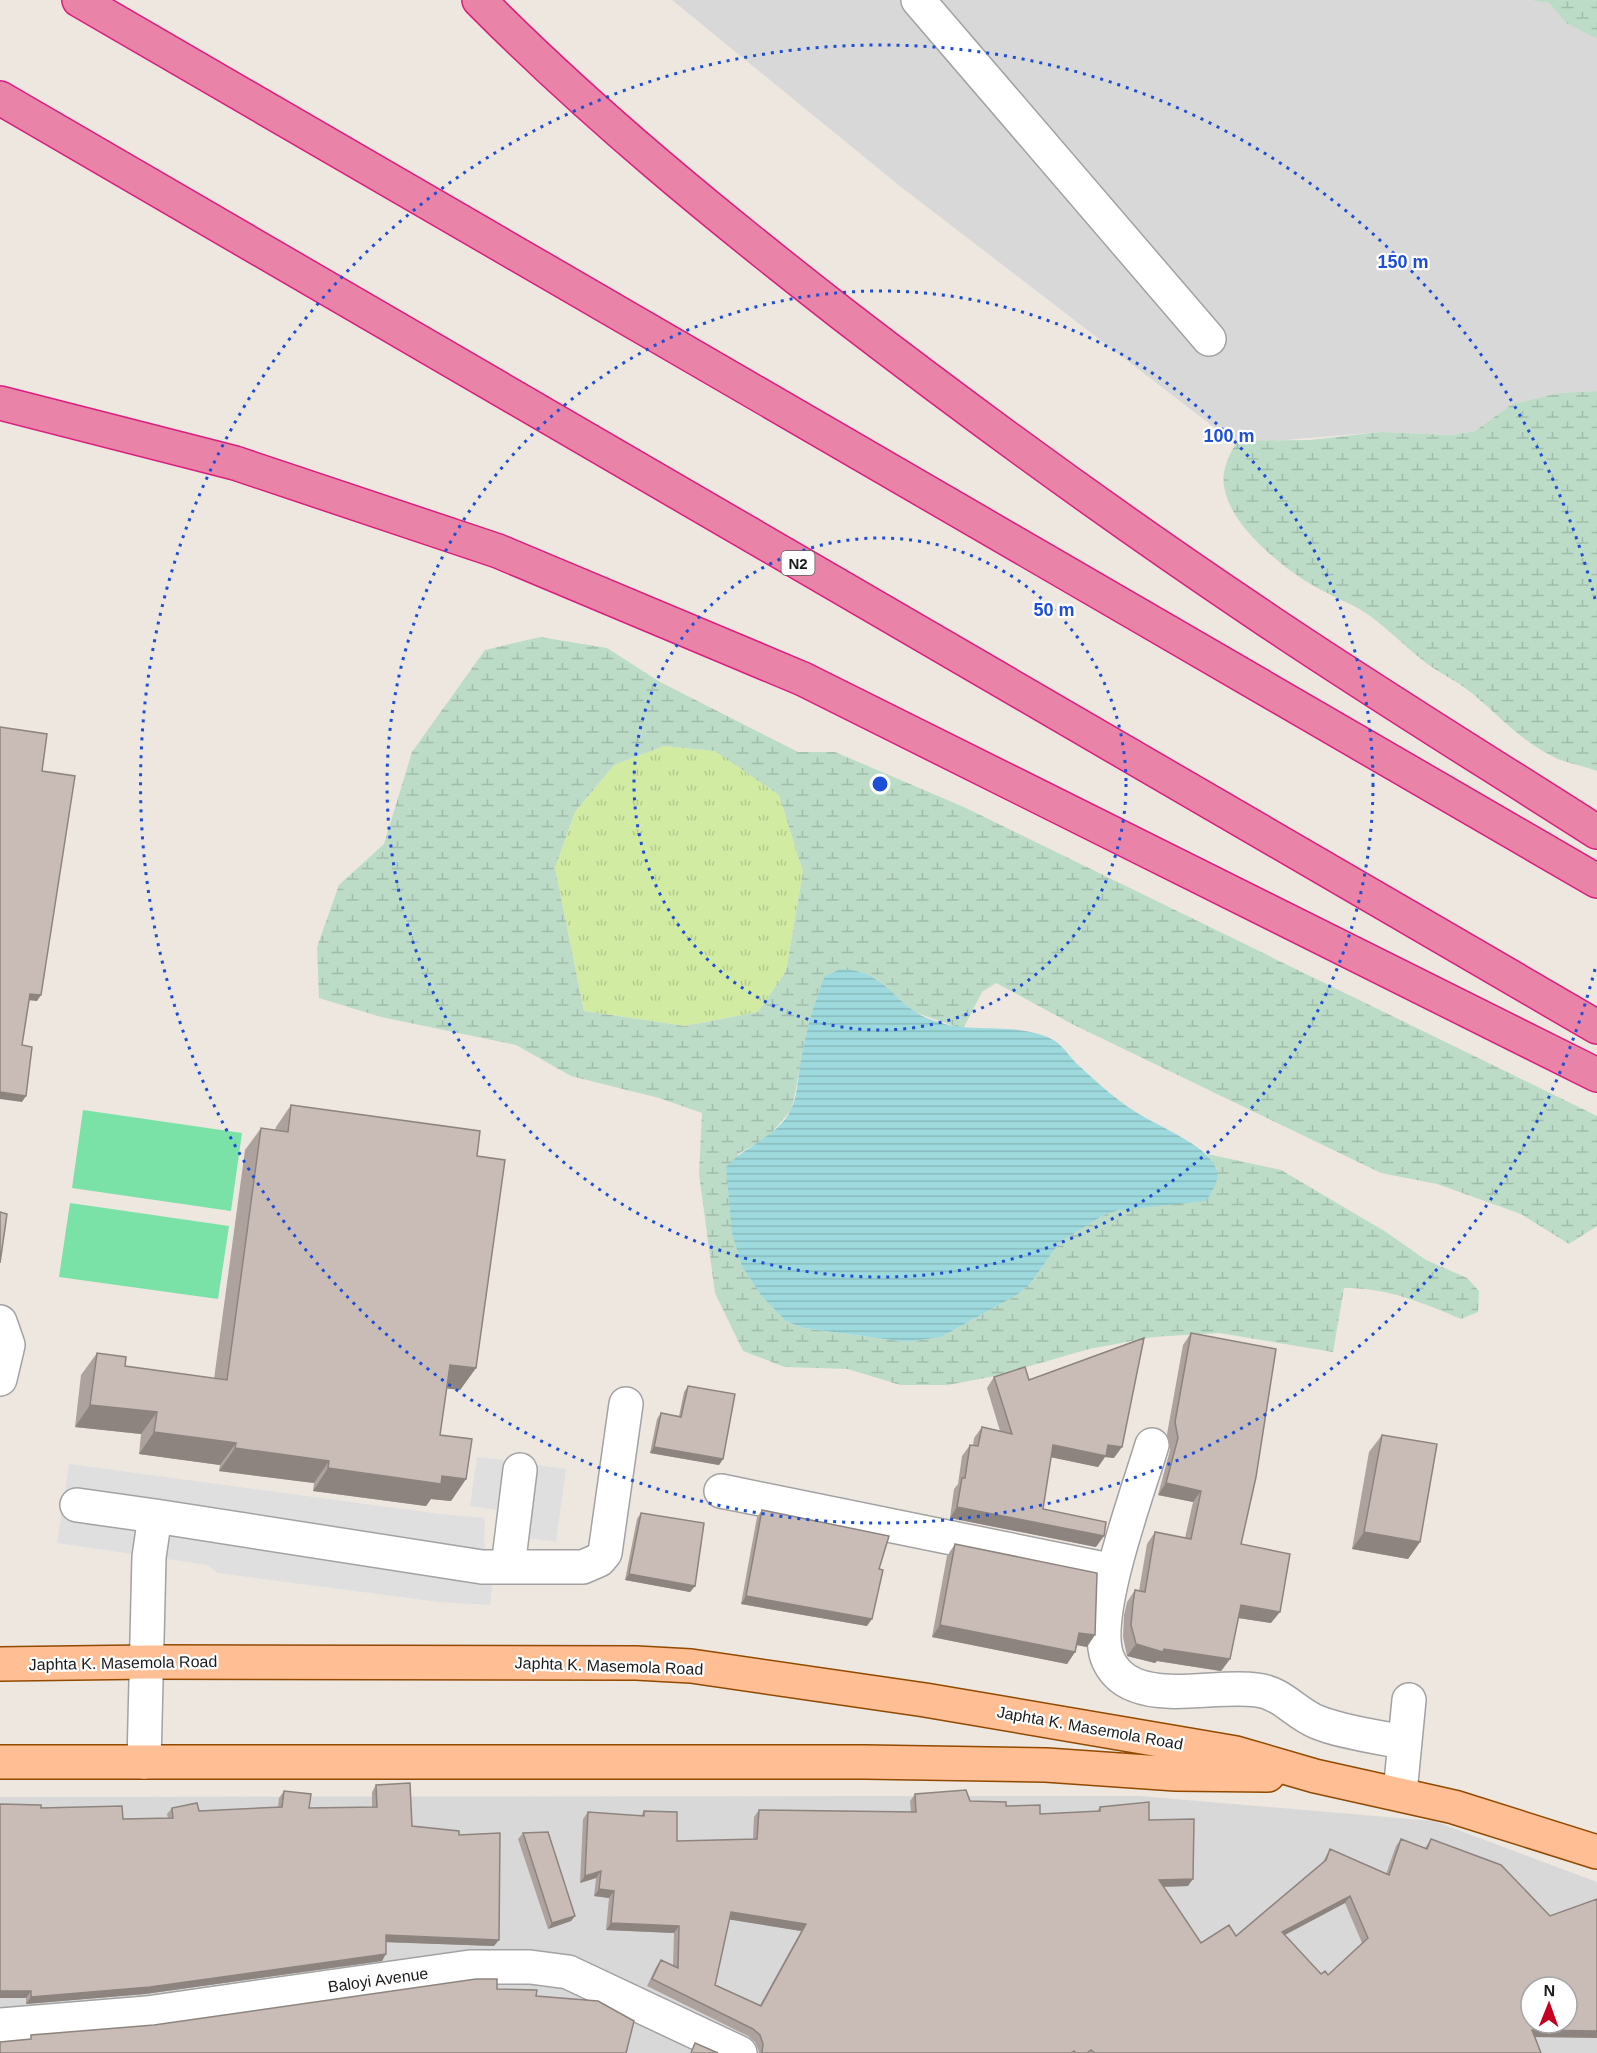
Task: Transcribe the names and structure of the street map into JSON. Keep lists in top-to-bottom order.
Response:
{
  "streets": {
    "highway": ["N2"],
    "main road": ["Japhta K. Masemola Road"],
    "street": ["Baloyi Avenue"]
  },
  "north": "top",
  "rings": ["150 m", "100 m", "50 m"]
}
